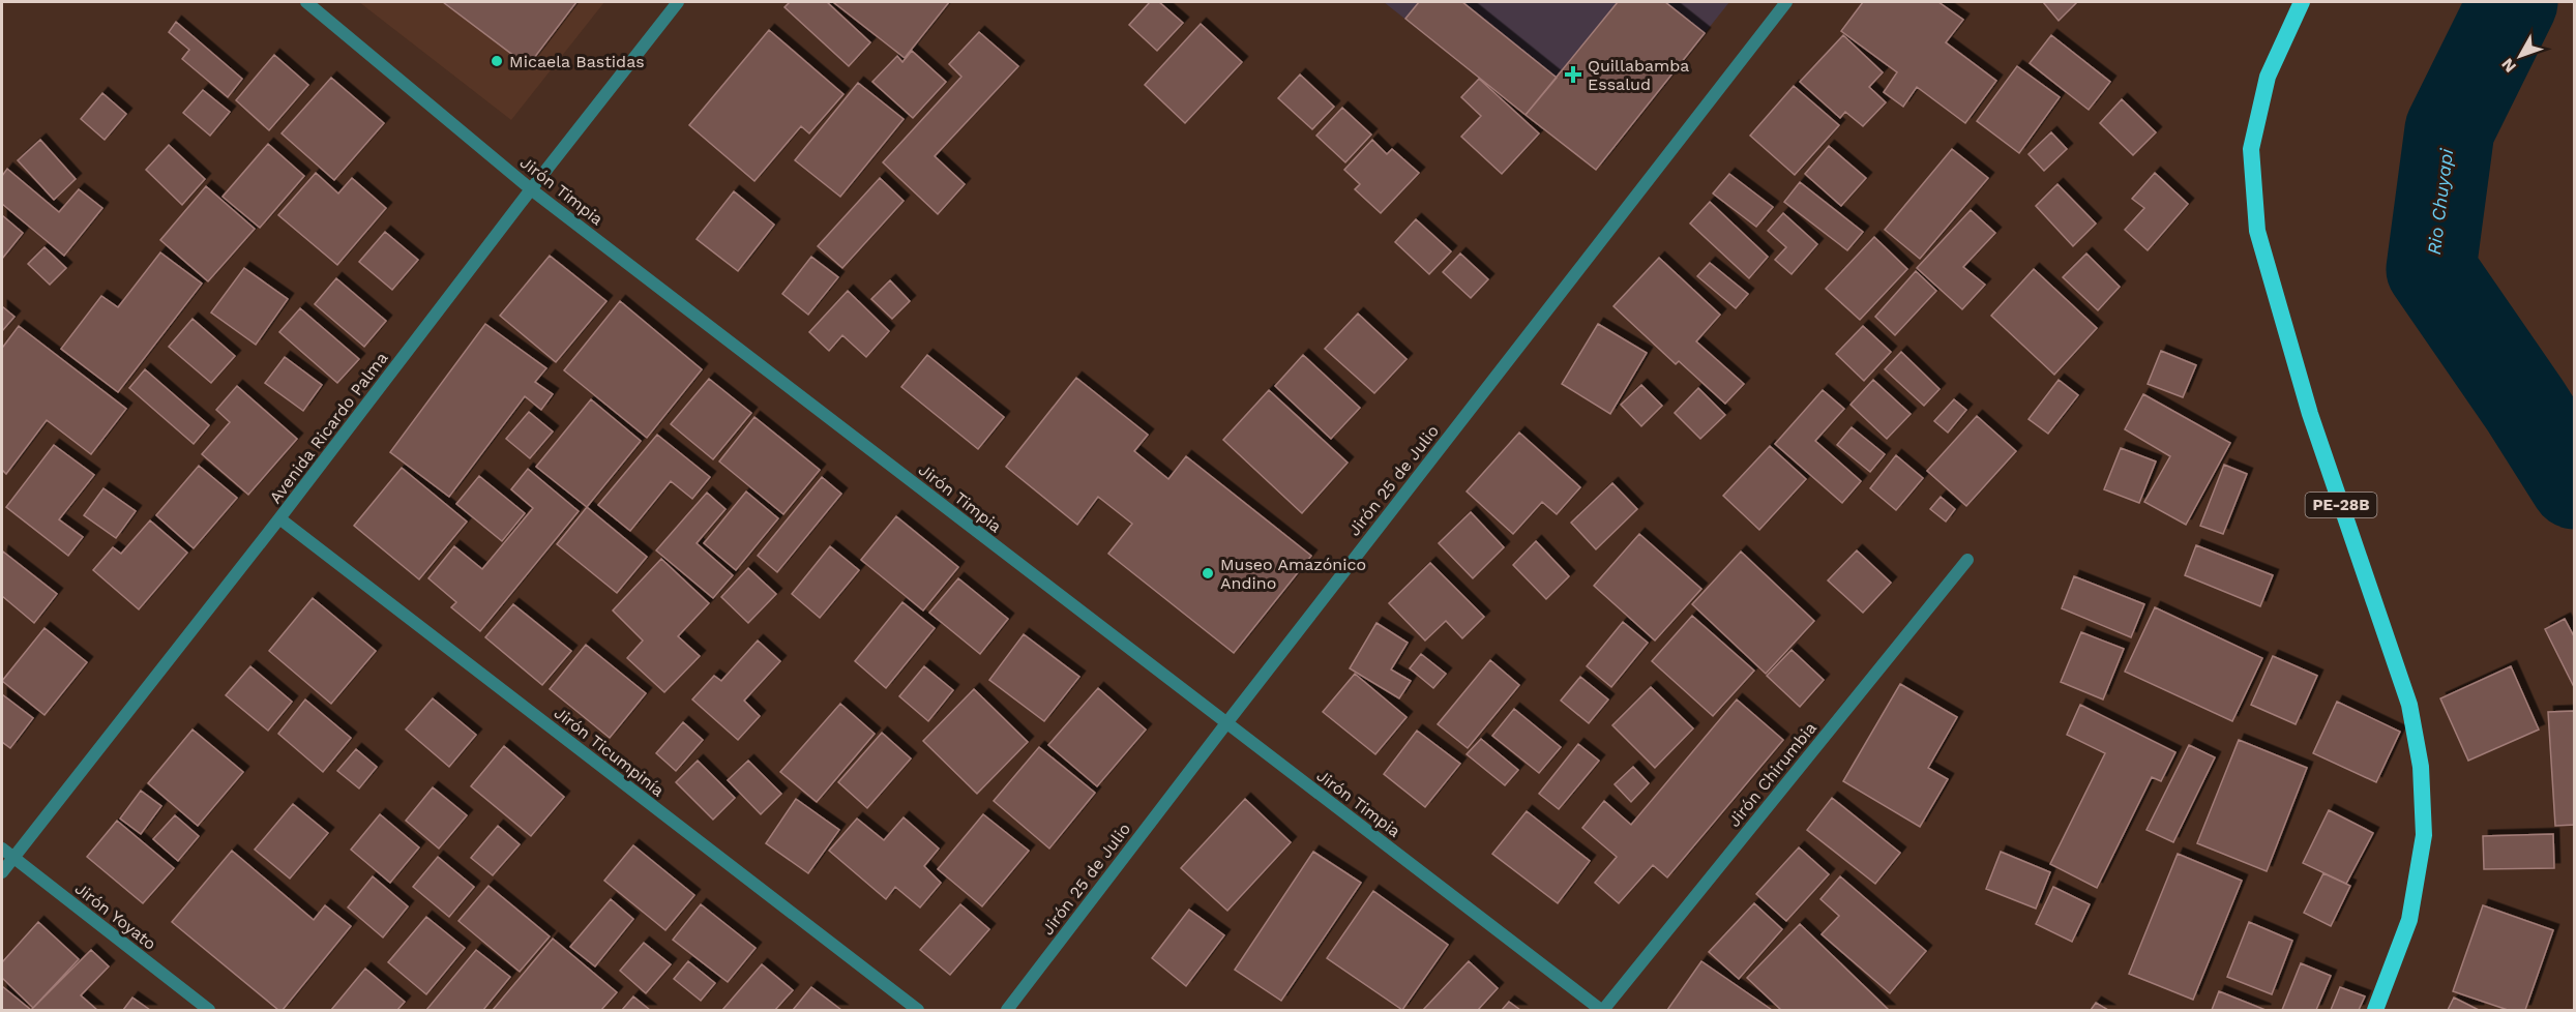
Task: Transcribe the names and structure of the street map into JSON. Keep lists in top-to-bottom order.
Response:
{
  "streets": {
    "highway": ["PE-28B"],
    "street": [
      "Jirón Timpia",
      "Avenida Ricardo Palma",
      "Jirón 25 de Julio",
      "Jirón Ticumpinía",
      "Jirón Chirumbia",
      "Jirón Yoyato"
    ]
  },
  "crossings": [
    ["Jirón Timpia", "Avenida Ricardo Palma"],
    ["Jirón Timpia", "Jirón 25 de Julio"],
    ["Jirón Timpia", "Jirón Chirumbia"],
    ["Avenida Ricardo Palma", "Jirón Ticumpinía"],
    ["Avenida Ricardo Palma", "Jirón Yoyato"]
  ],
  "water": ["Rio Chuyapi"],
  "places": {
    "other": ["Micaela Bastidas", "Museo Amazónico Andino"],
    "health": ["Quillabamba Essalud"]
  },
  "north": "bottom left"
}
